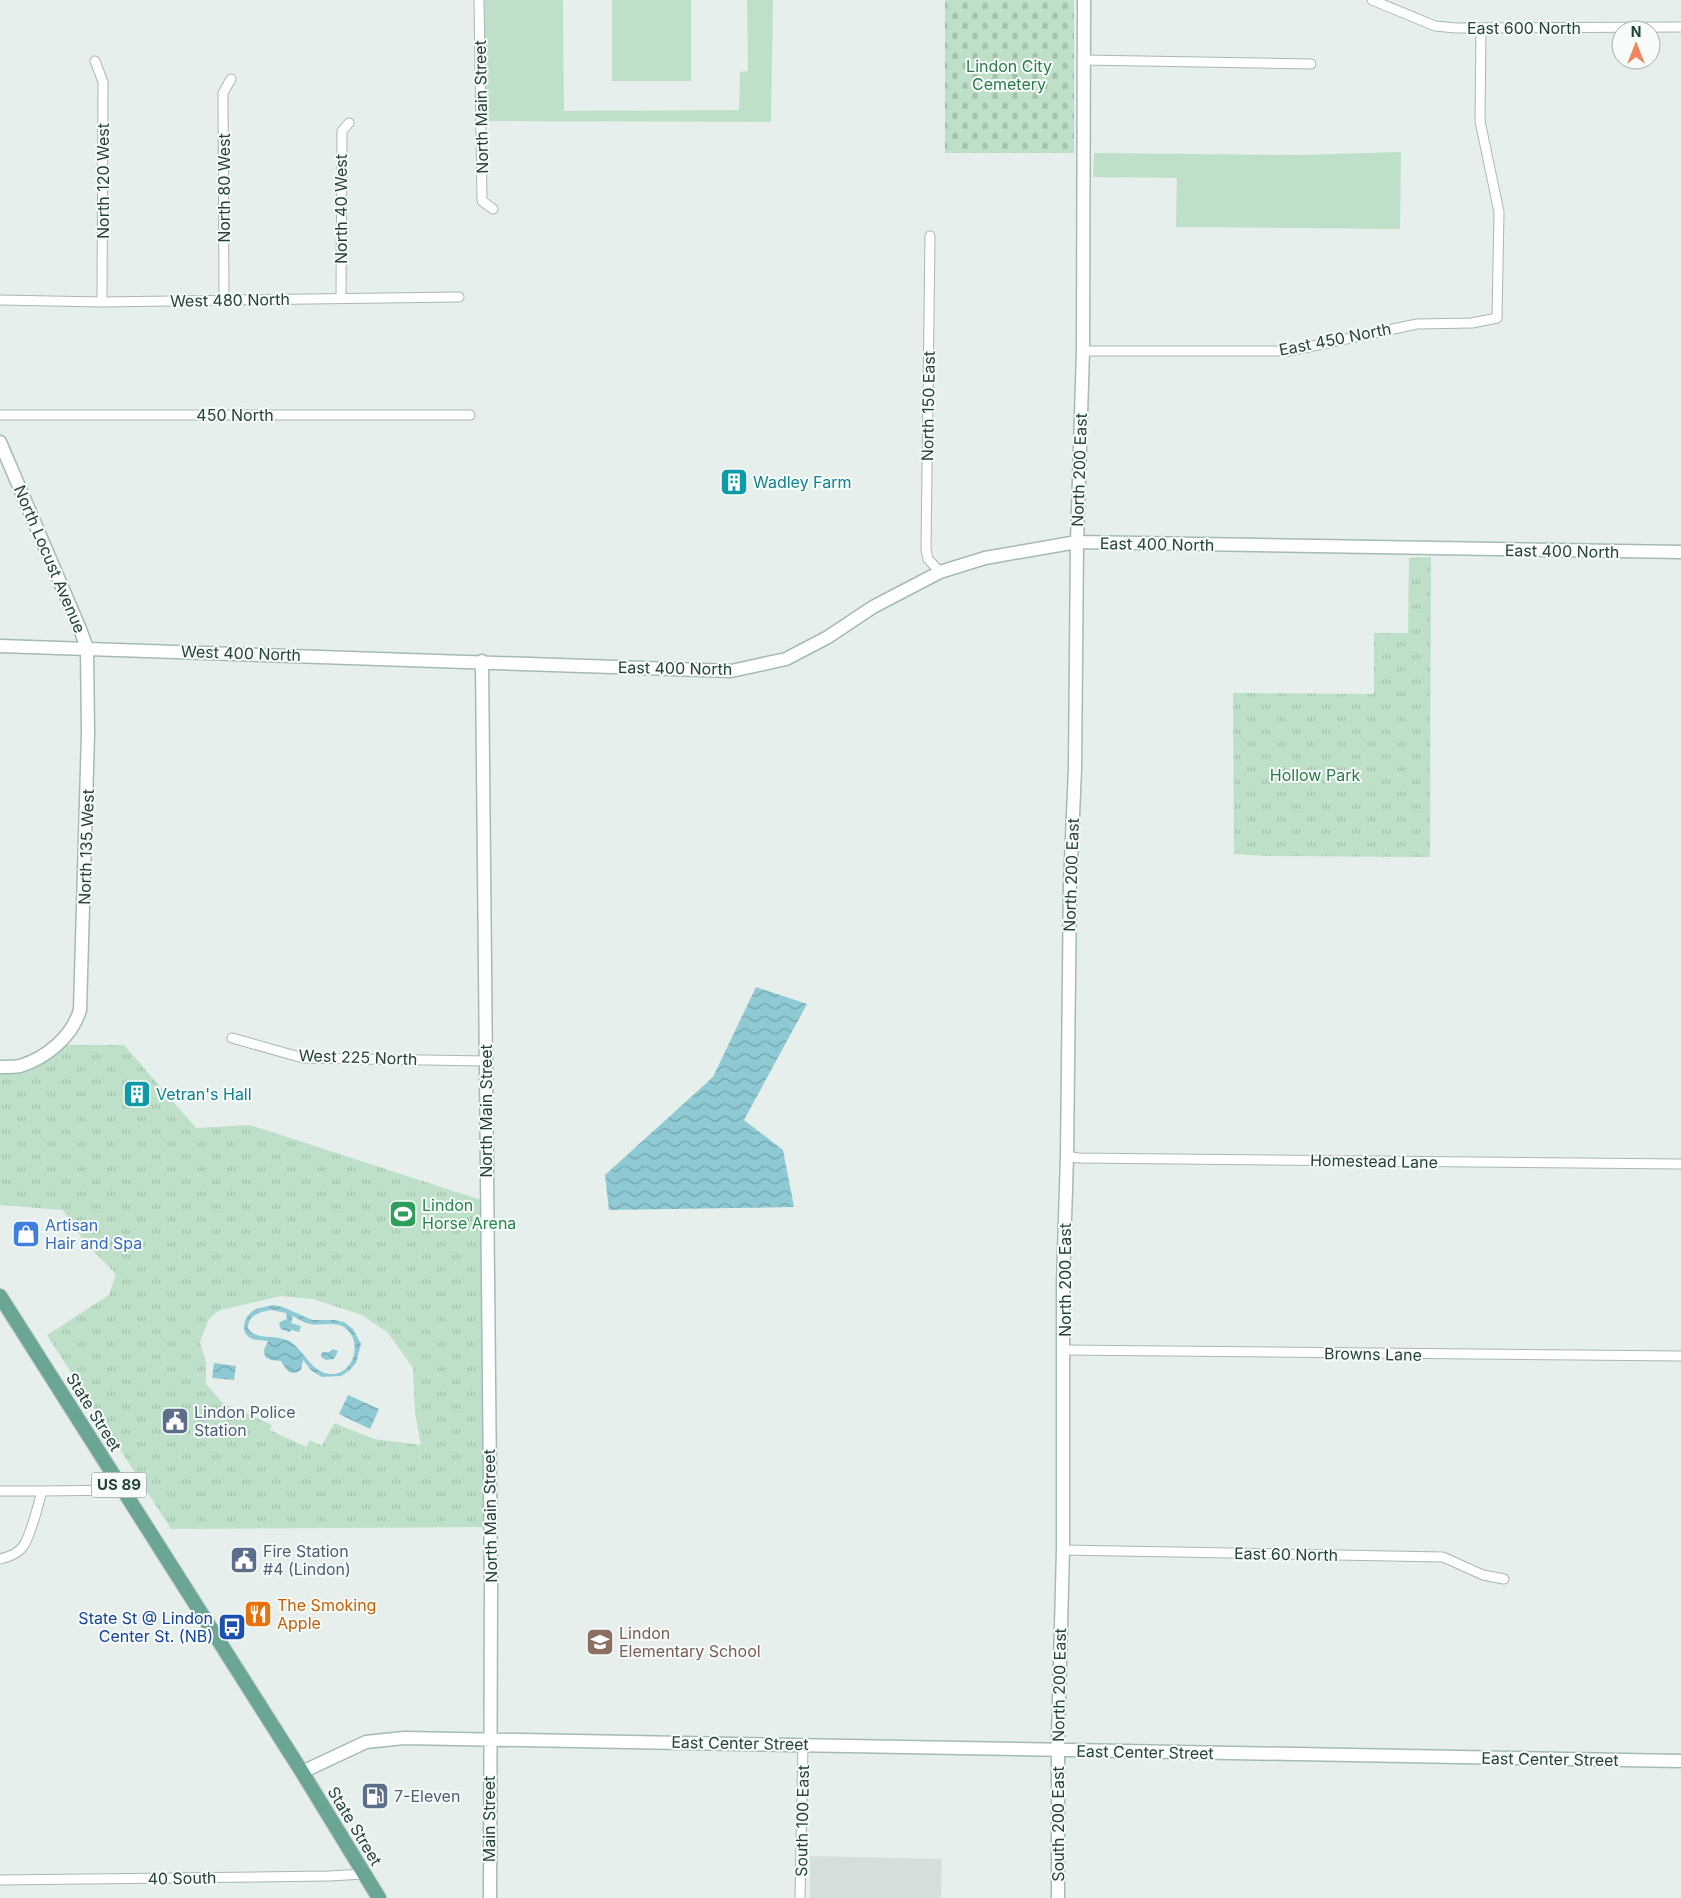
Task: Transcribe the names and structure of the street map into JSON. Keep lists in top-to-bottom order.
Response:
{
  "streets": {
    "main road": ["State Street", "US 89"],
    "street": [
      "East 600 North",
      "North Main Street",
      "North 120 West",
      "North 80 West",
      "North 40 West",
      "West 480 North",
      "East 450 North",
      "North 150 East",
      "450 North",
      "North 200 East",
      "East 400 North",
      "North Locust Avenue",
      "West 400 North",
      "North 135 West",
      "West 225 North",
      "Homestead Lane",
      "Browns Lane",
      "East 60 North",
      "East Center Street",
      "Main Street",
      "South 100 East",
      "South 200 East",
      "40 South"
    ]
  },
  "crossings": [
    ["East 600 North", "East 450 North"],
    ["North Main Street", "East 400 North"],
    ["North Main Street", "West 400 North"],
    ["North Main Street", "West 225 North"],
    ["North Main Street", "East Center Street"],
    ["North Main Street", "Main Street"],
    ["North 120 West", "West 480 North"],
    ["North 80 West", "West 480 North"],
    ["North 40 West", "West 480 North"],
    ["East 450 North", "North 200 East"],
    ["North 150 East", "East 400 North"],
    ["North 200 East", "East 400 North"],
    ["North 200 East", "Homestead Lane"],
    ["North 200 East", "Browns Lane"],
    ["North 200 East", "East 60 North"],
    ["North 200 East", "East Center Street"],
    ["North 200 East", "South 200 East"],
    ["East 400 North", "West 400 North"],
    ["North Locust Avenue", "West 400 North"],
    ["North Locust Avenue", "North 135 West"],
    ["West 400 North", "North 135 West"],
    ["State Street", "East Center Street"],
    ["State Street", "40 South"],
    ["East Center Street", "Main Street"],
    ["East Center Street", "South 100 East"],
    ["East Center Street", "South 200 East"]
  ],
  "parks": ["Lindon City Cemetery", "Hollow Park"],
  "places": {
    "building": ["Wadley Farm", "Vetran's Hall"],
    "sports": ["Lindon Horse Arena"],
    "shop": ["Artisan Hair and Spa"],
    "public building": ["Lindon Police Station", "Fire Station #4 (Lindon)"],
    "restaurant": ["The Smoking Apple"],
    "bus stop": ["State St @ Lindon Center St. (NB)"],
    "school or university": ["Lindon Elementary School"],
    "fuel station": ["7-Eleven"]
  },
  "north": "top"
}
